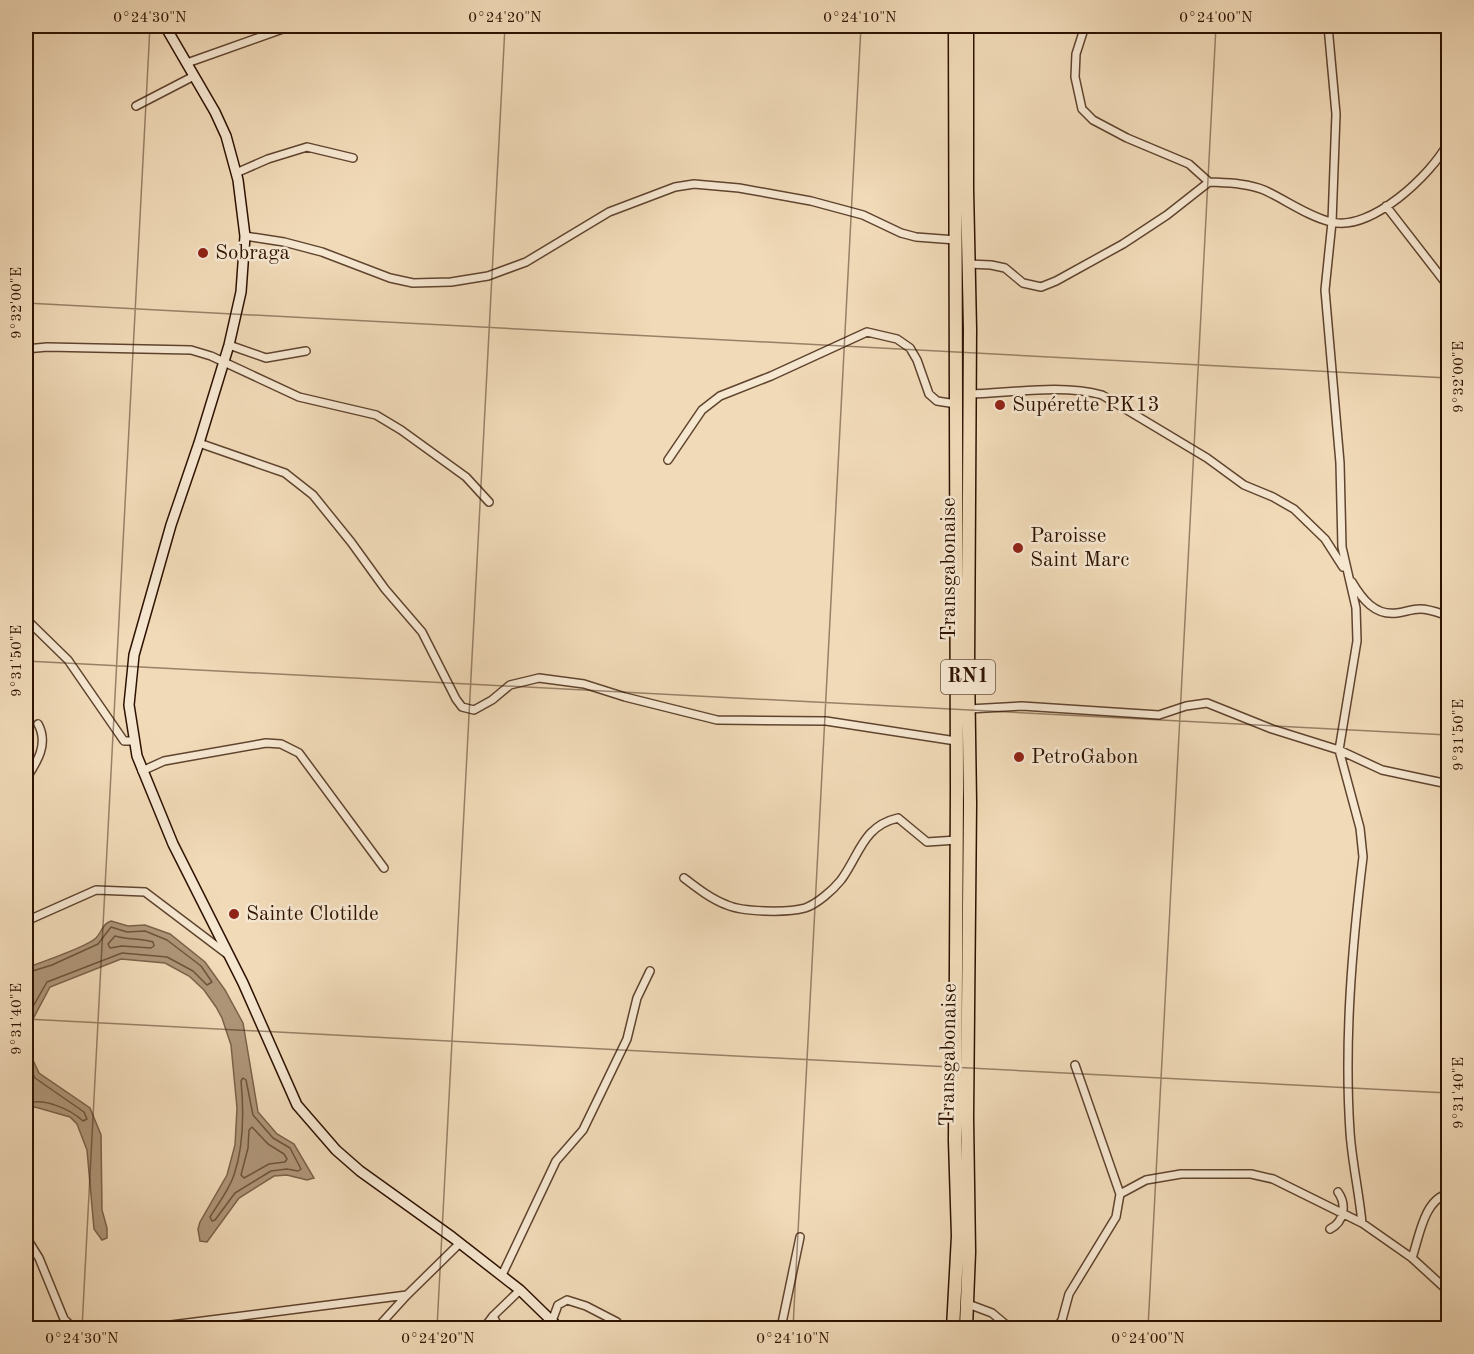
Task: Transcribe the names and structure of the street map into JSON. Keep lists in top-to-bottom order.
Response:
{
  "streets": {
    "highway": ["Transgabonaise", "RN1"]
  },
  "places": [
    "Sobraga",
    "Supérette PK13",
    "Paroisse Saint Marc",
    "PetroGabon",
    "Sainte Clotilde"
  ],
  "coordinates": [
    "0°24'30\"N",
    "0°24'20\"N",
    "0°24'10\"N",
    "0°24'00\"N",
    "9°32'00\"E",
    "9°31'50\"E",
    "9°31'40\"E"
  ]
}
